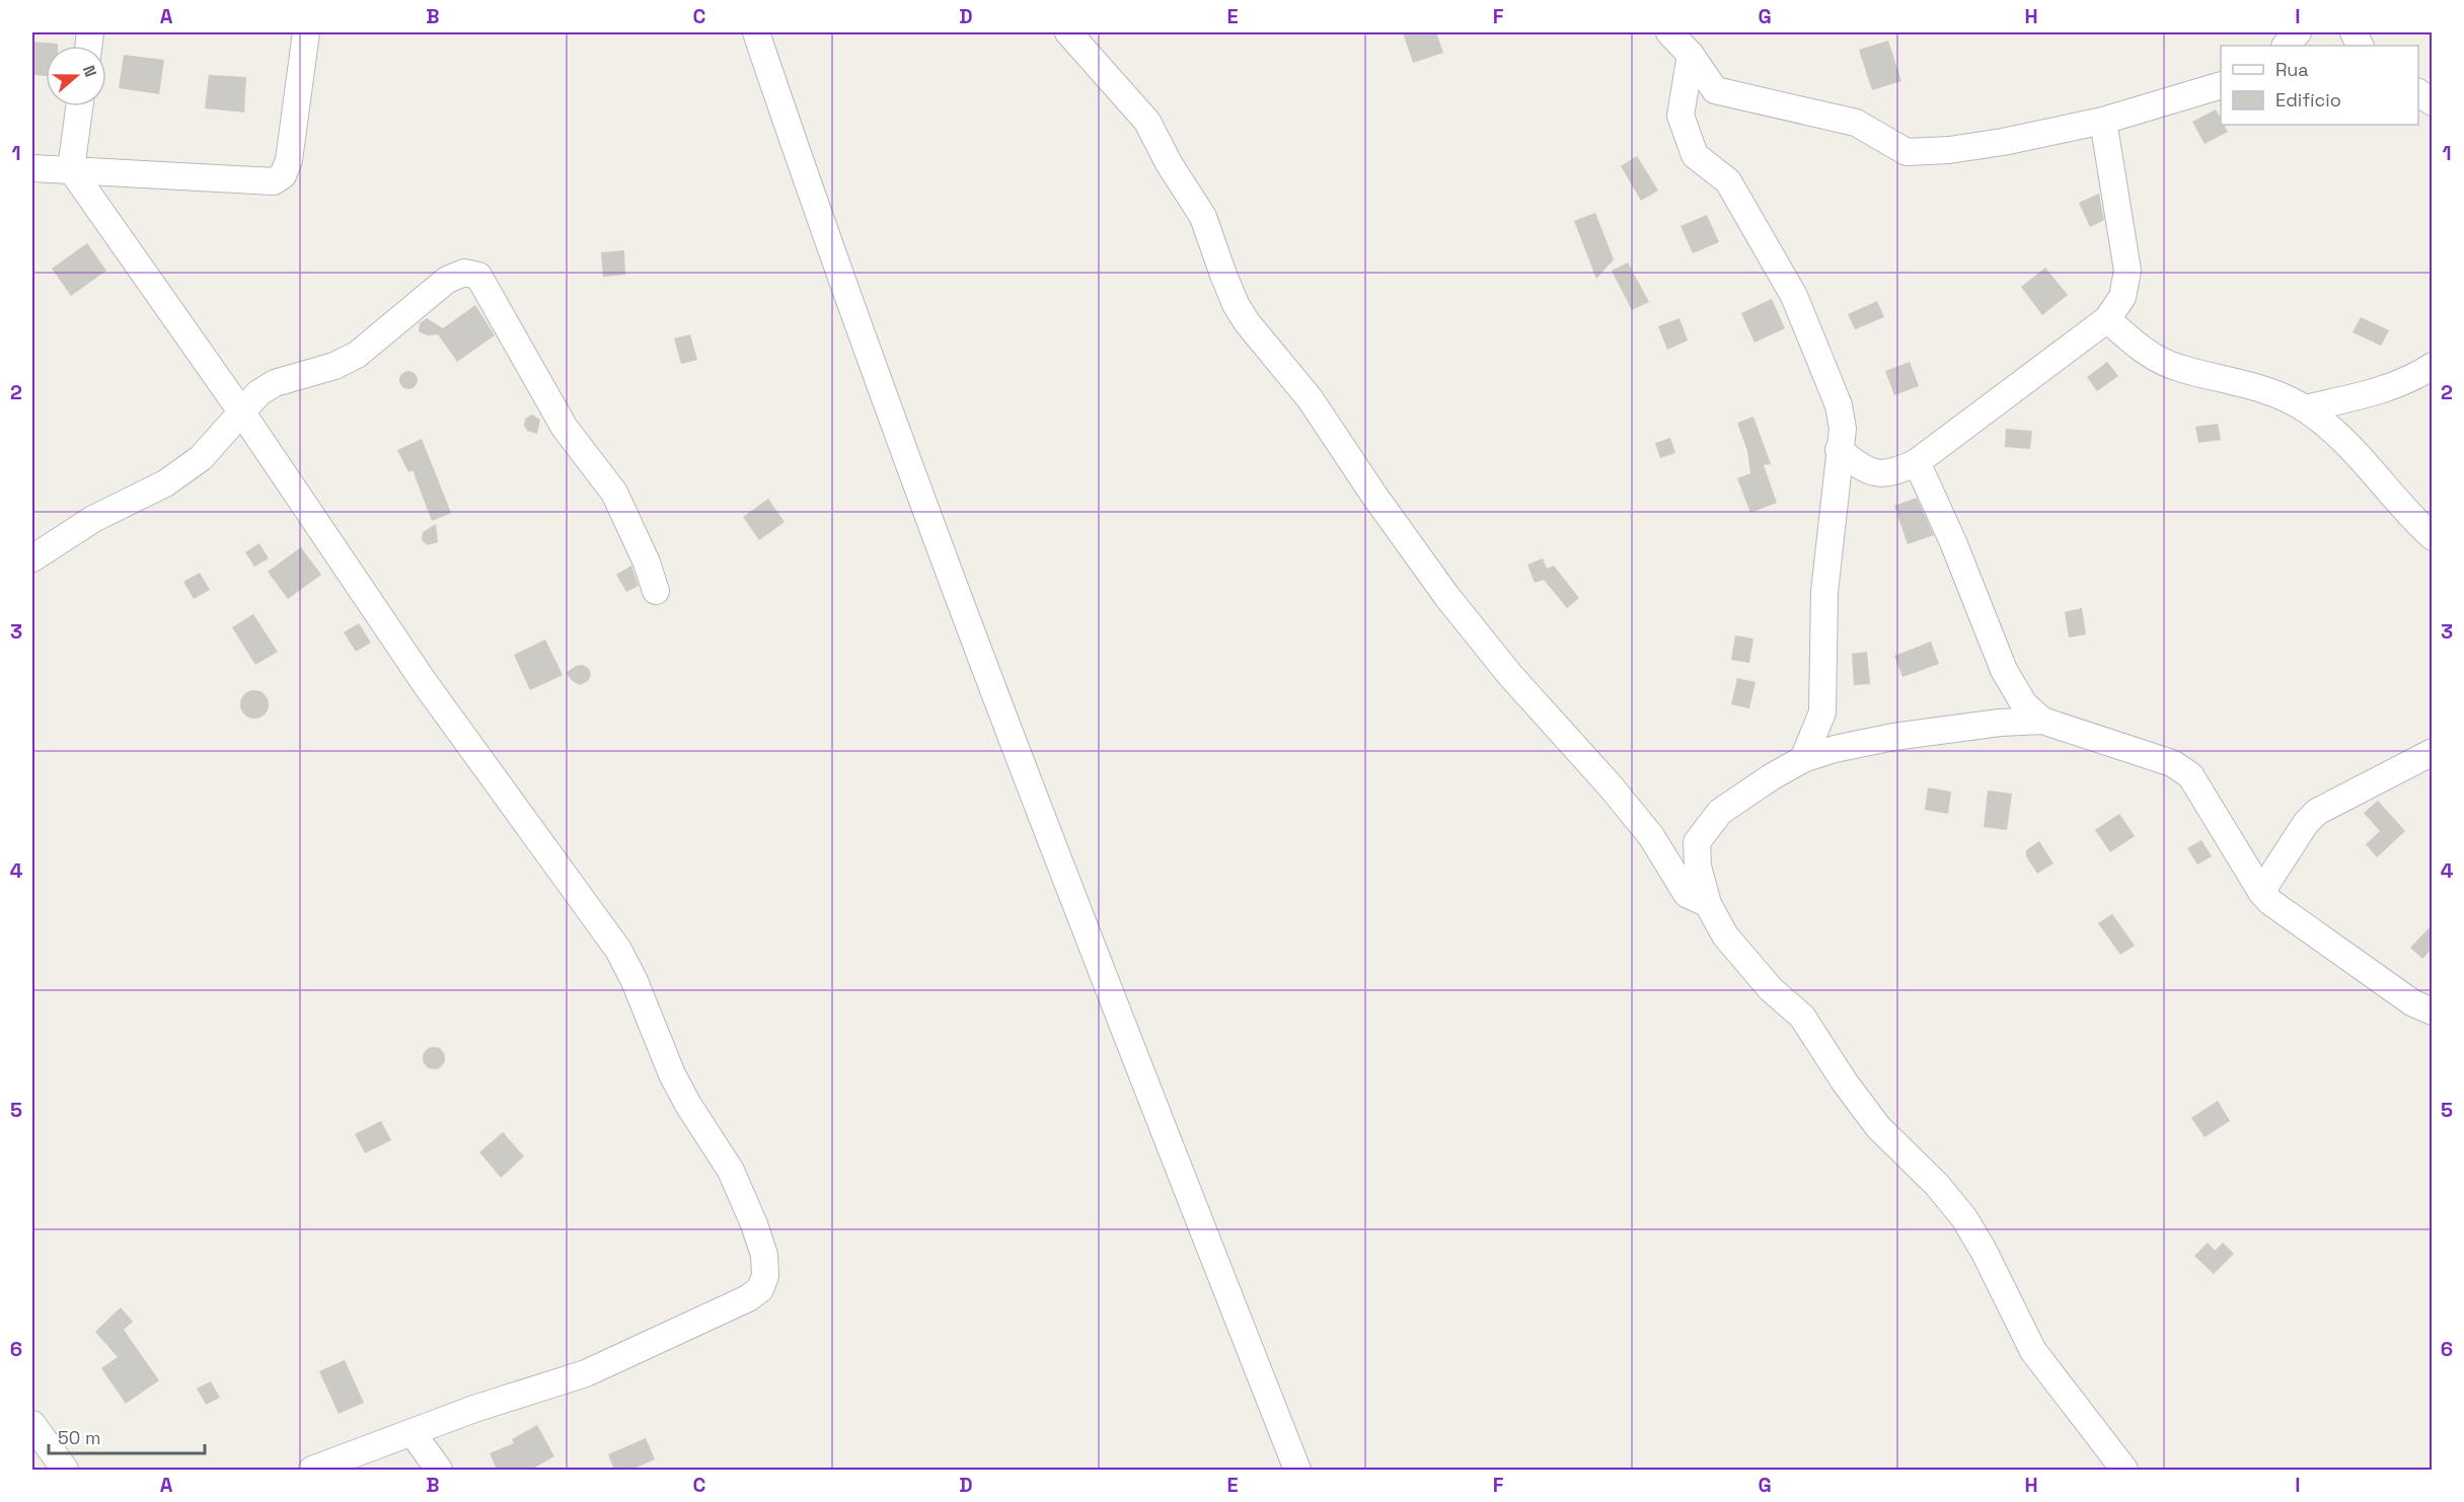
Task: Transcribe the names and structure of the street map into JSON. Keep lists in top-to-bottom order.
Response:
{
  "legend": ["Rua", "Edifício"],
  "scale_bar": "50 m",
  "north": "right",
  "grid": {
    "columns": [
      "A",
      "B",
      "C",
      "D",
      "E",
      "F",
      "G",
      "H",
      "I"
    ],
    "rows": [
      "1",
      "2",
      "3",
      "4",
      "5",
      "6"
    ]
  }
}
